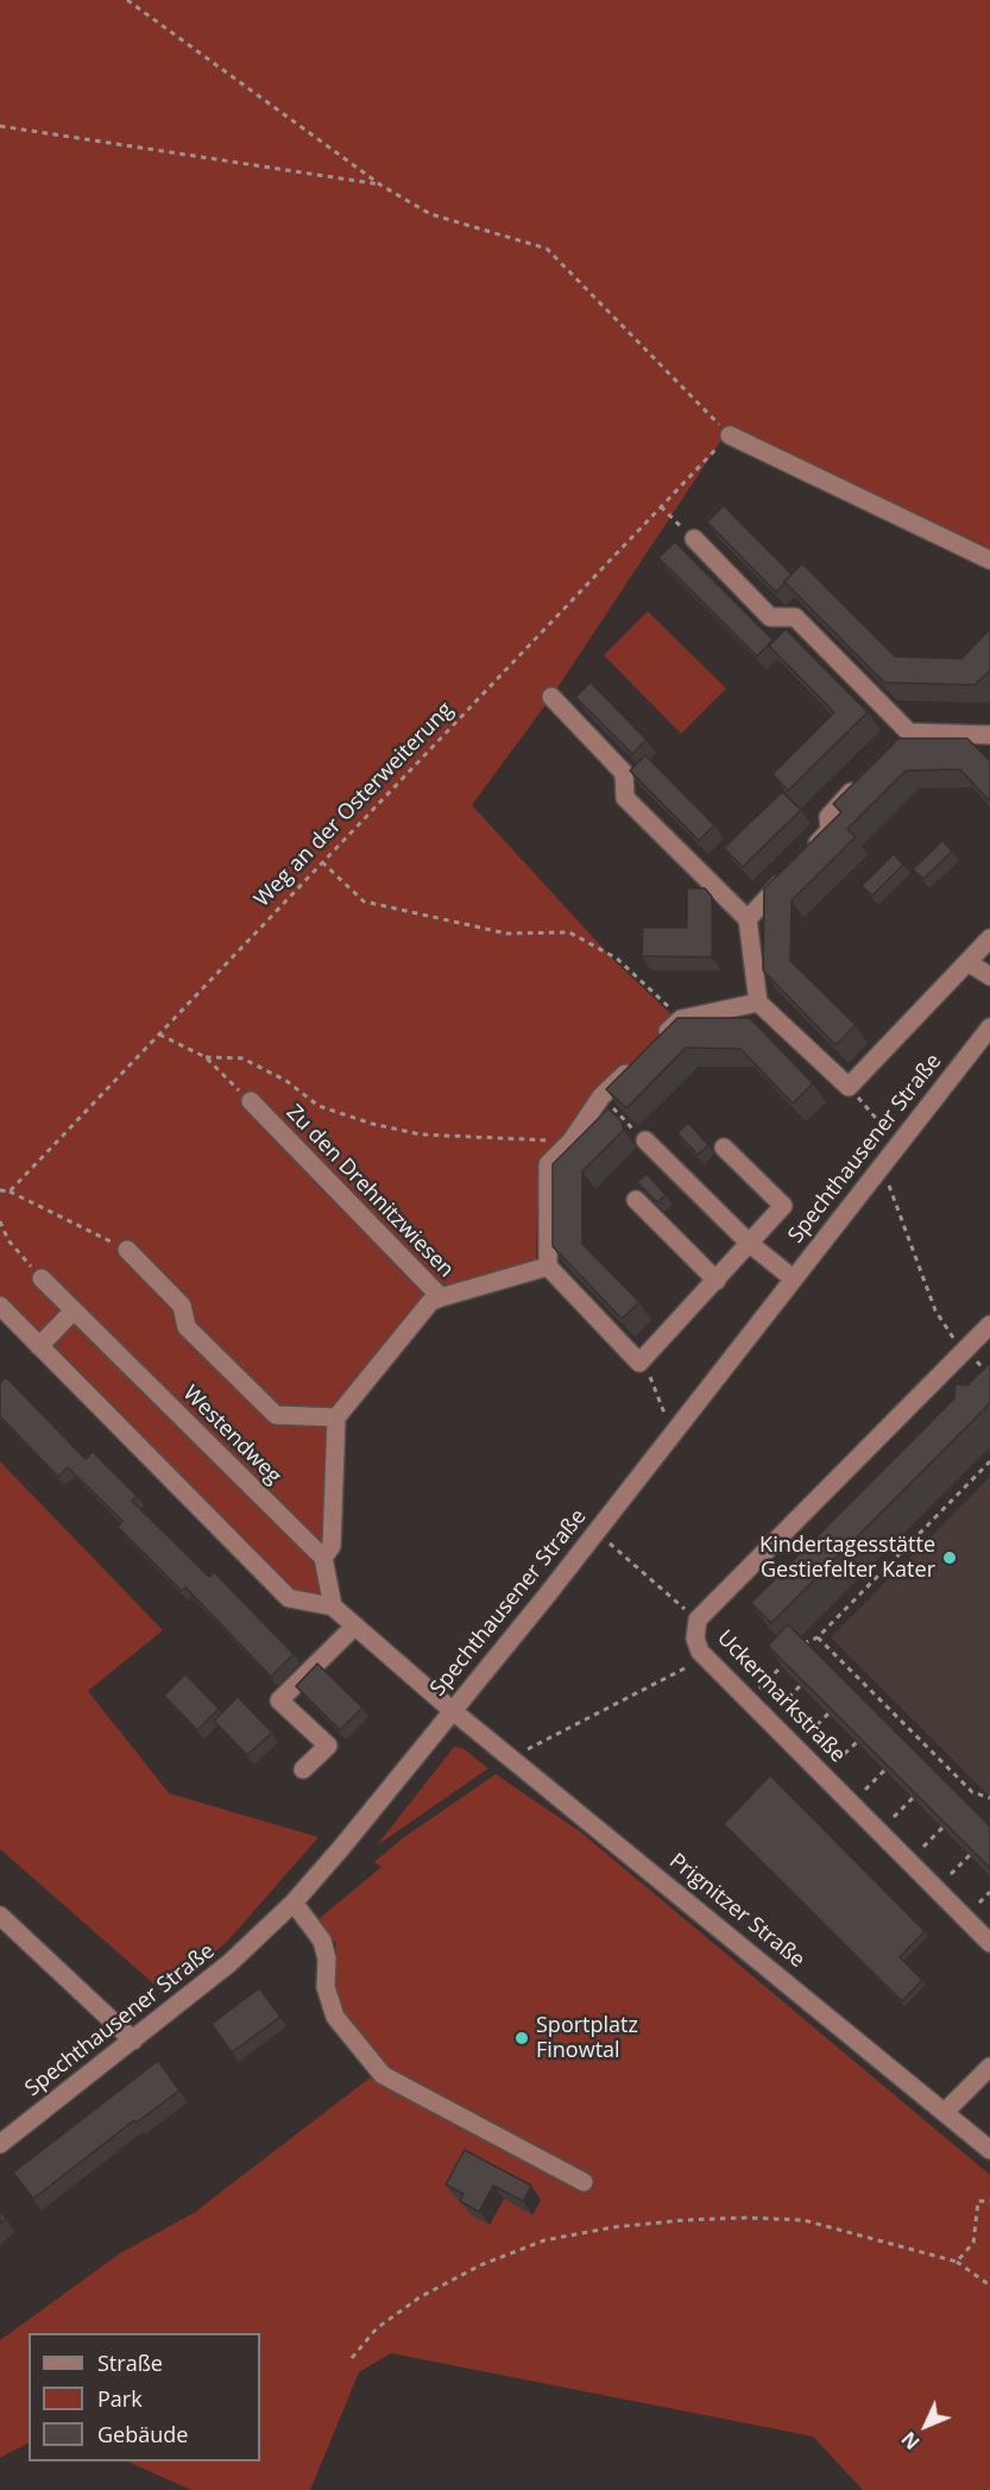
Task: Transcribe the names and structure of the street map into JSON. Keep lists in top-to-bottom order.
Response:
{
  "streets": {
    "street": [
      "Spechthausener Straße",
      "Zu den Drehnitzwiesen",
      "Westendweg",
      "Uckermarkstraße",
      "Prignitzer Straße"
    ],
    "path": ["Weg an der Osterweiterung"]
  },
  "crossings": [
    ["Spechthausener Straße", "Prignitzer Straße"]
  ],
  "places": ["Kindertagesstätte Gestiefelter Kater", "Sportplatz Finowtal"],
  "legend": ["Straße", "Park", "Gebäude"],
  "north": "bottom left"
}
